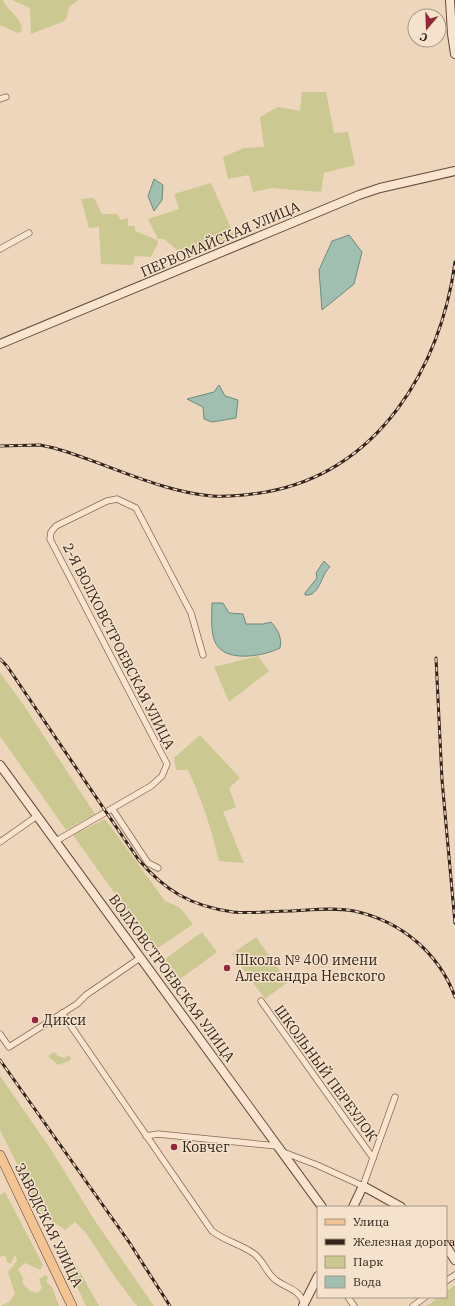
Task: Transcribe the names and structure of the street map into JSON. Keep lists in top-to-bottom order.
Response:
{
  "streets": {
    "main road": ["ЗАВОДСКАЯ УЛИЦА"],
    "street": [
      "ПЕРВОМАЙСКАЯ УЛИЦА",
      "2-Я ВОЛХОВСТРОЕВСКАЯ УЛИЦА",
      "ВОЛХОВСТРОЕВСКАЯ УЛИЦА",
      "ШКОЛЬНЫЙ ПЕРЕУЛОК"
    ]
  },
  "places": ["Школа № 400 имени Александра Невского", "Дикси", "Ковчег"],
  "legend": [
    "Улица",
    "Железная дорога",
    "Парк",
    "Вода"
  ],
  "north": "bottom"
}
